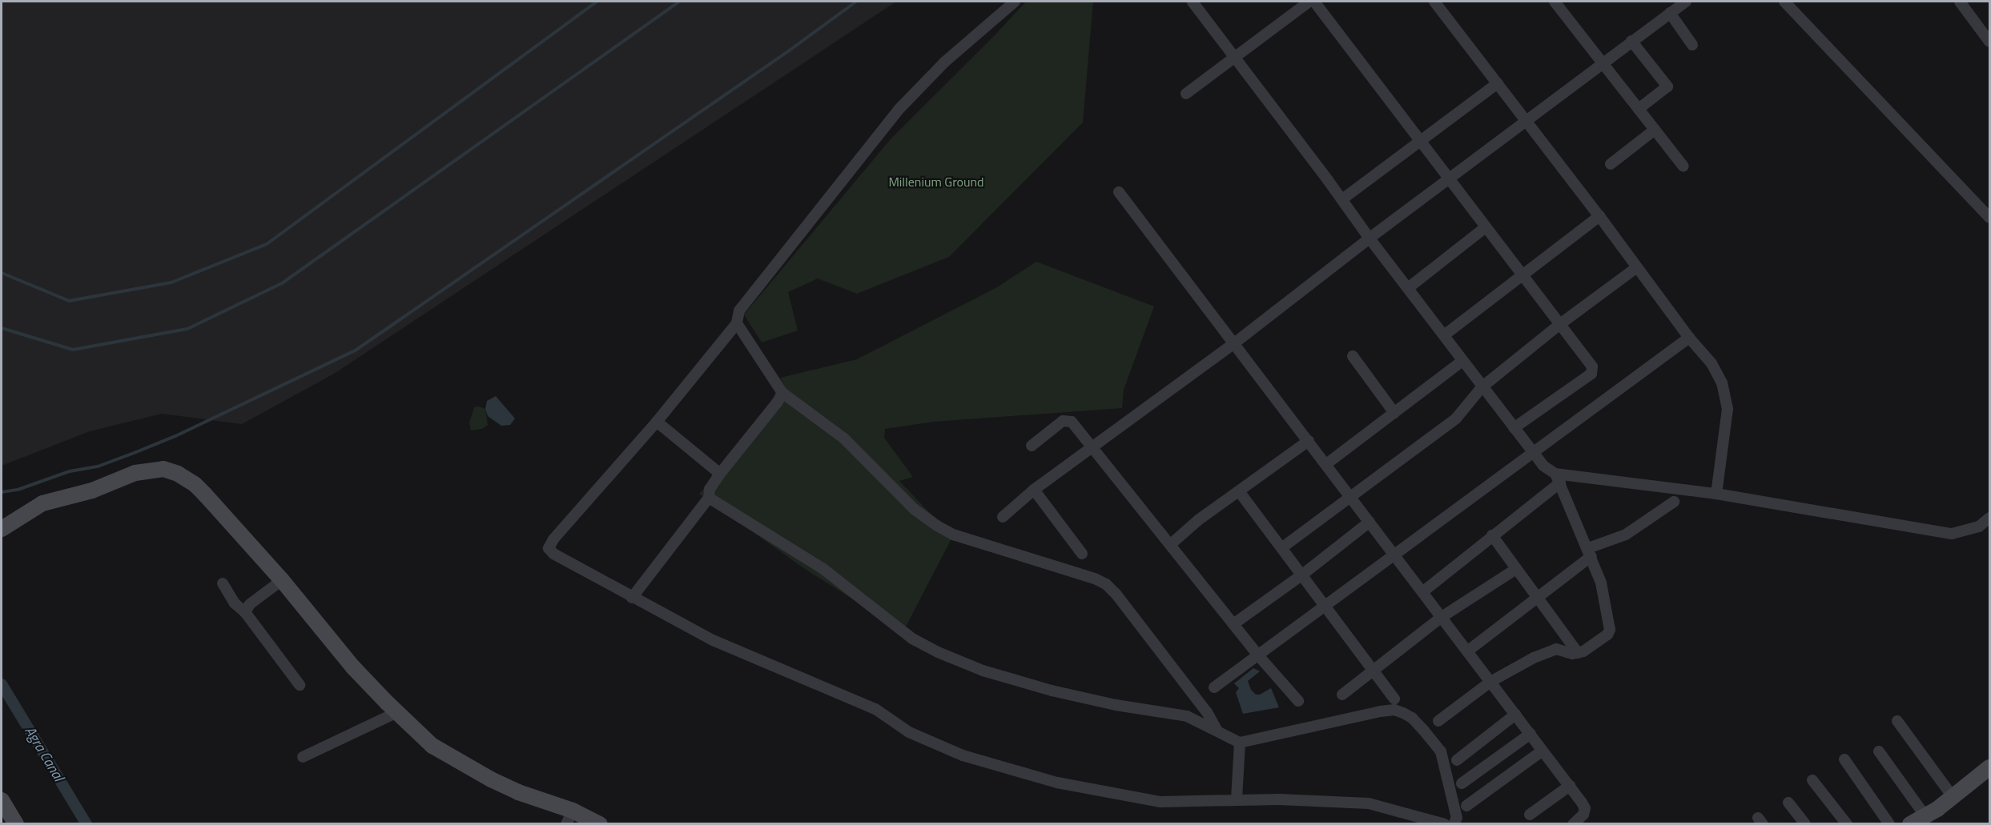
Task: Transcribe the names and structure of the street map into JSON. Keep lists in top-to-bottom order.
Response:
{
  "water": ["Agra Canal"],
  "parks": ["Millenium Ground"]
}
